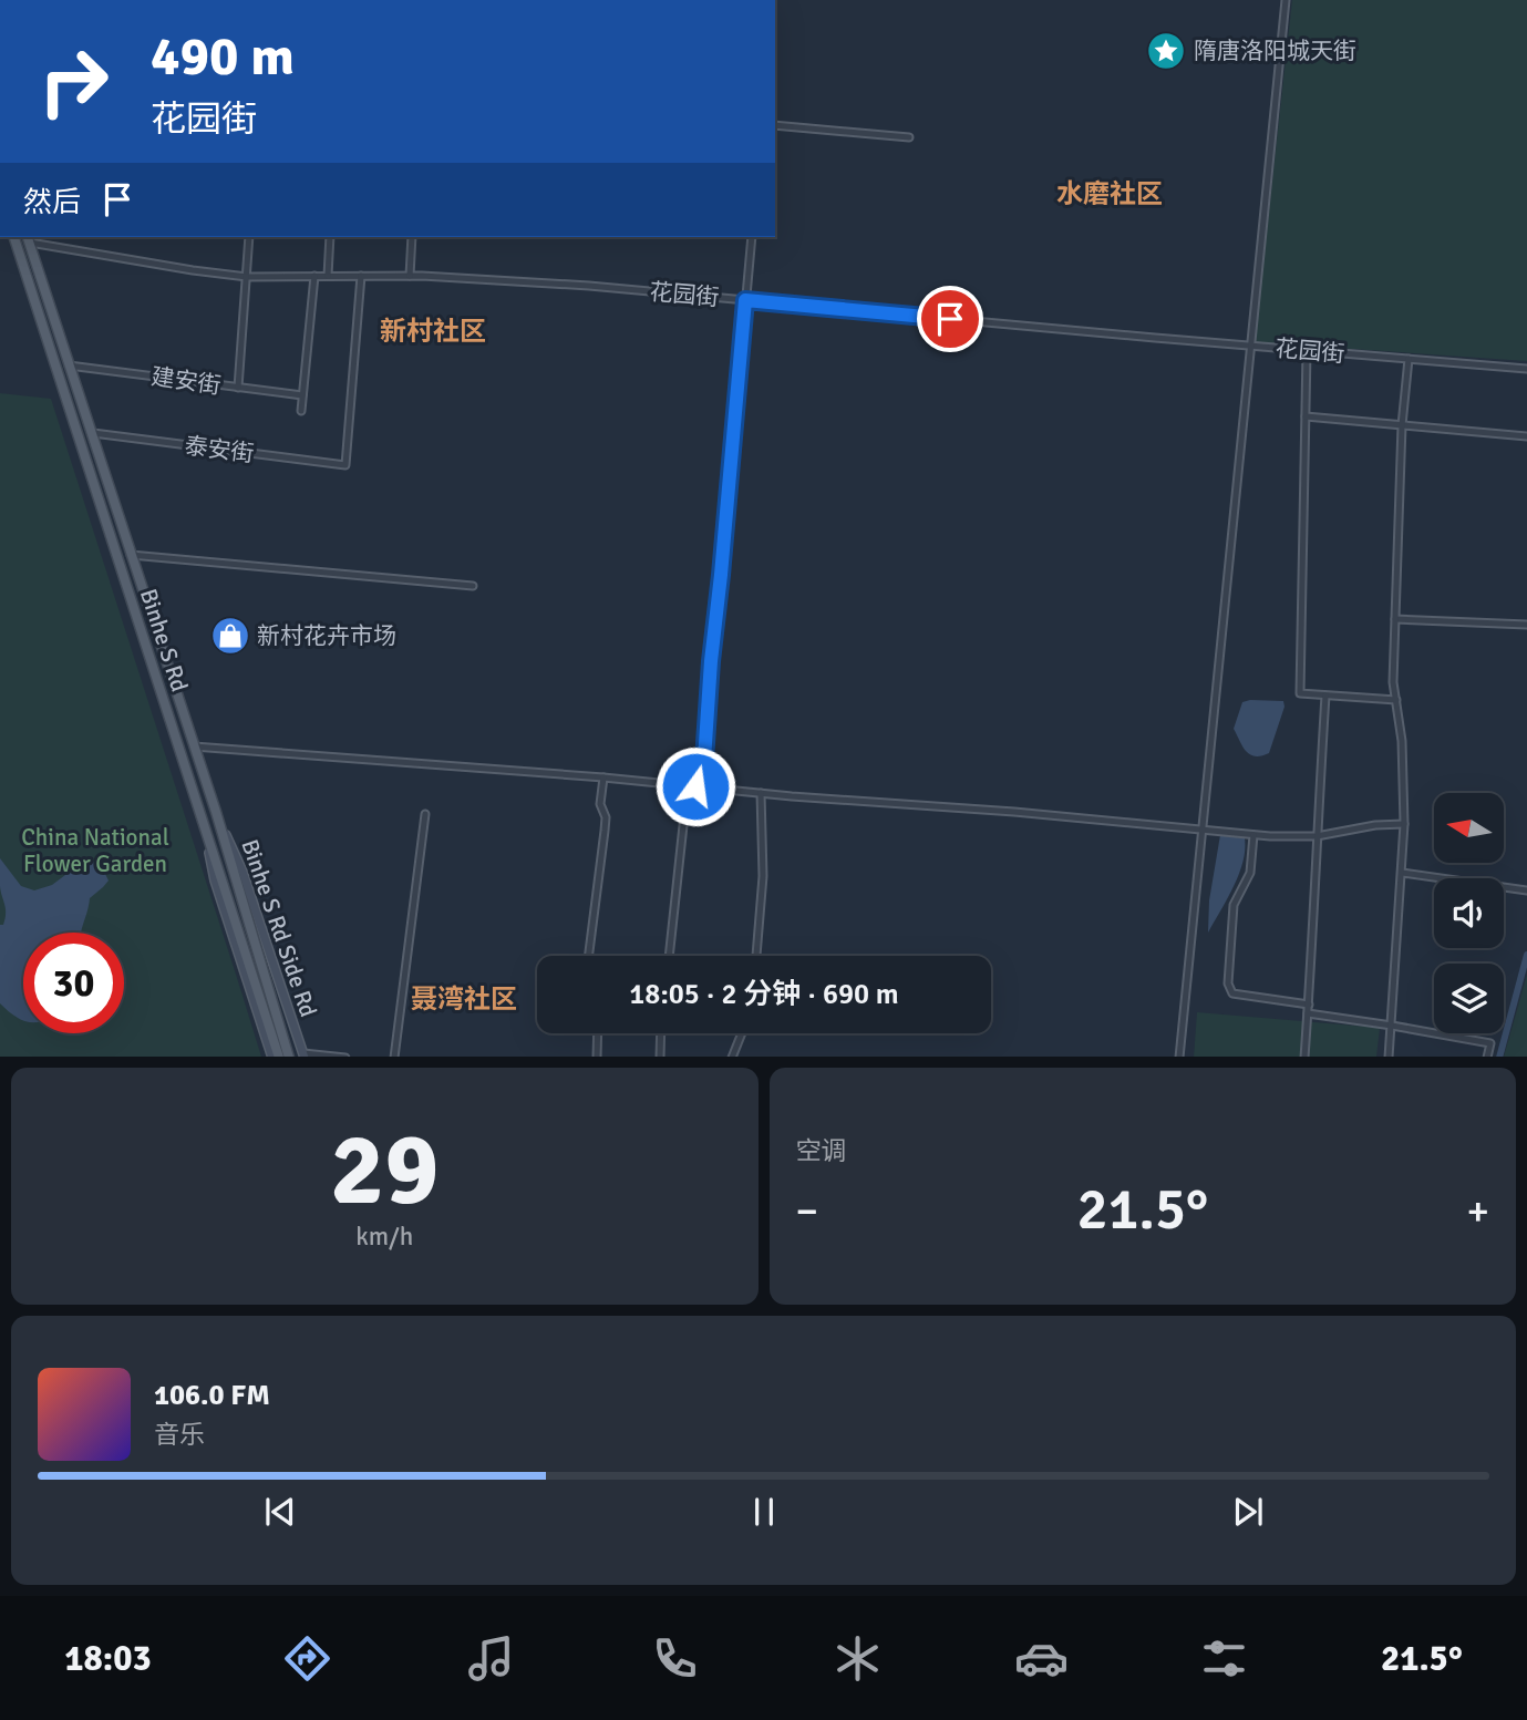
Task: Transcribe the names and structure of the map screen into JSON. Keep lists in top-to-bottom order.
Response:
{
  "streets": {
    "main road": ["Binhe S Rd", "Binhe S Rd Side Rd"],
    "street": ["花园街", "建安街", "泰安街"]
  },
  "crossings": [
    ["花园街", "泰安街"],
    ["花园街", "Binhe S Rd"],
    ["建安街", "Binhe S Rd"],
    ["泰安街", "Binhe S Rd"],
    ["Binhe S Rd", "Binhe S Rd Side Rd"]
  ],
  "districts": ["水磨社区", "新村社区", "聂湾社区"],
  "parks": ["China National Flower Garden"],
  "places": {
    "place": ["隋唐洛阳城天街"],
    "shop": ["新村花卉市场"]
  },
  "north": "left",
  "page": {
    "turn": ["490 m", "花园街"],
    "then": "然后",
    "limit": "30",
    "trip": "18:05 · 2 分钟 · 690 m",
    "tile": [
      ["29", "km/h"],
      "空调"
    ],
    "heat": ["−", "21.5°", "+"],
    "song": ["106.0 FM", "音乐"],
    "tabs": ["18:03", "21.5°"]
  }
}
